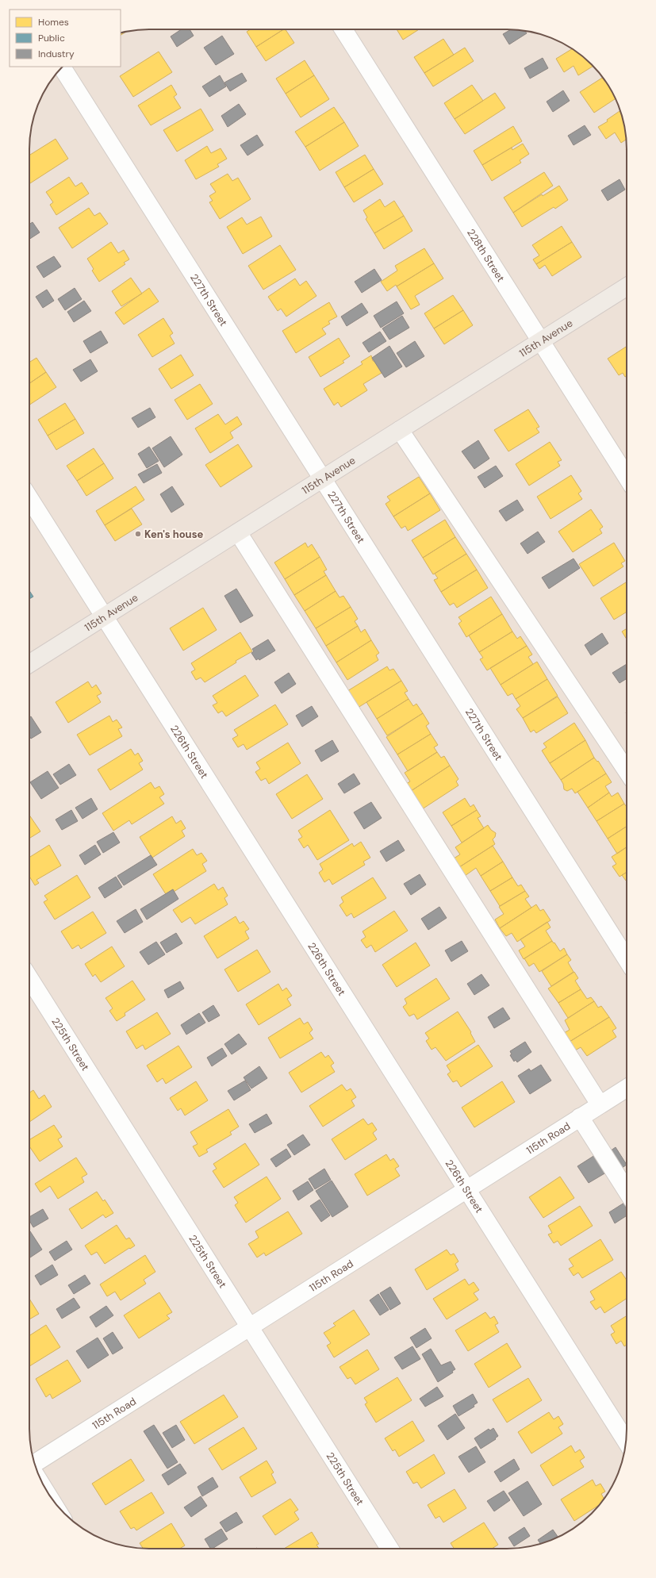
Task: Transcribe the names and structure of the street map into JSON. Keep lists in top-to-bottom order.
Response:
{
  "streets": {
    "main road": ["115th Avenue"],
    "street": [
      "228th Street",
      "227th Street",
      "226th Street",
      "225th Street",
      "115th Road"
    ]
  },
  "crossings": [
    ["228th Street", "115th Avenue"],
    ["227th Street", "115th Avenue"],
    ["115th Avenue", "226th Street"],
    ["226th Street", "115th Road"],
    ["225th Street", "115th Road"]
  ],
  "places": ["Ken's house"],
  "legend": ["Homes", "Public", "Industry"]
}
